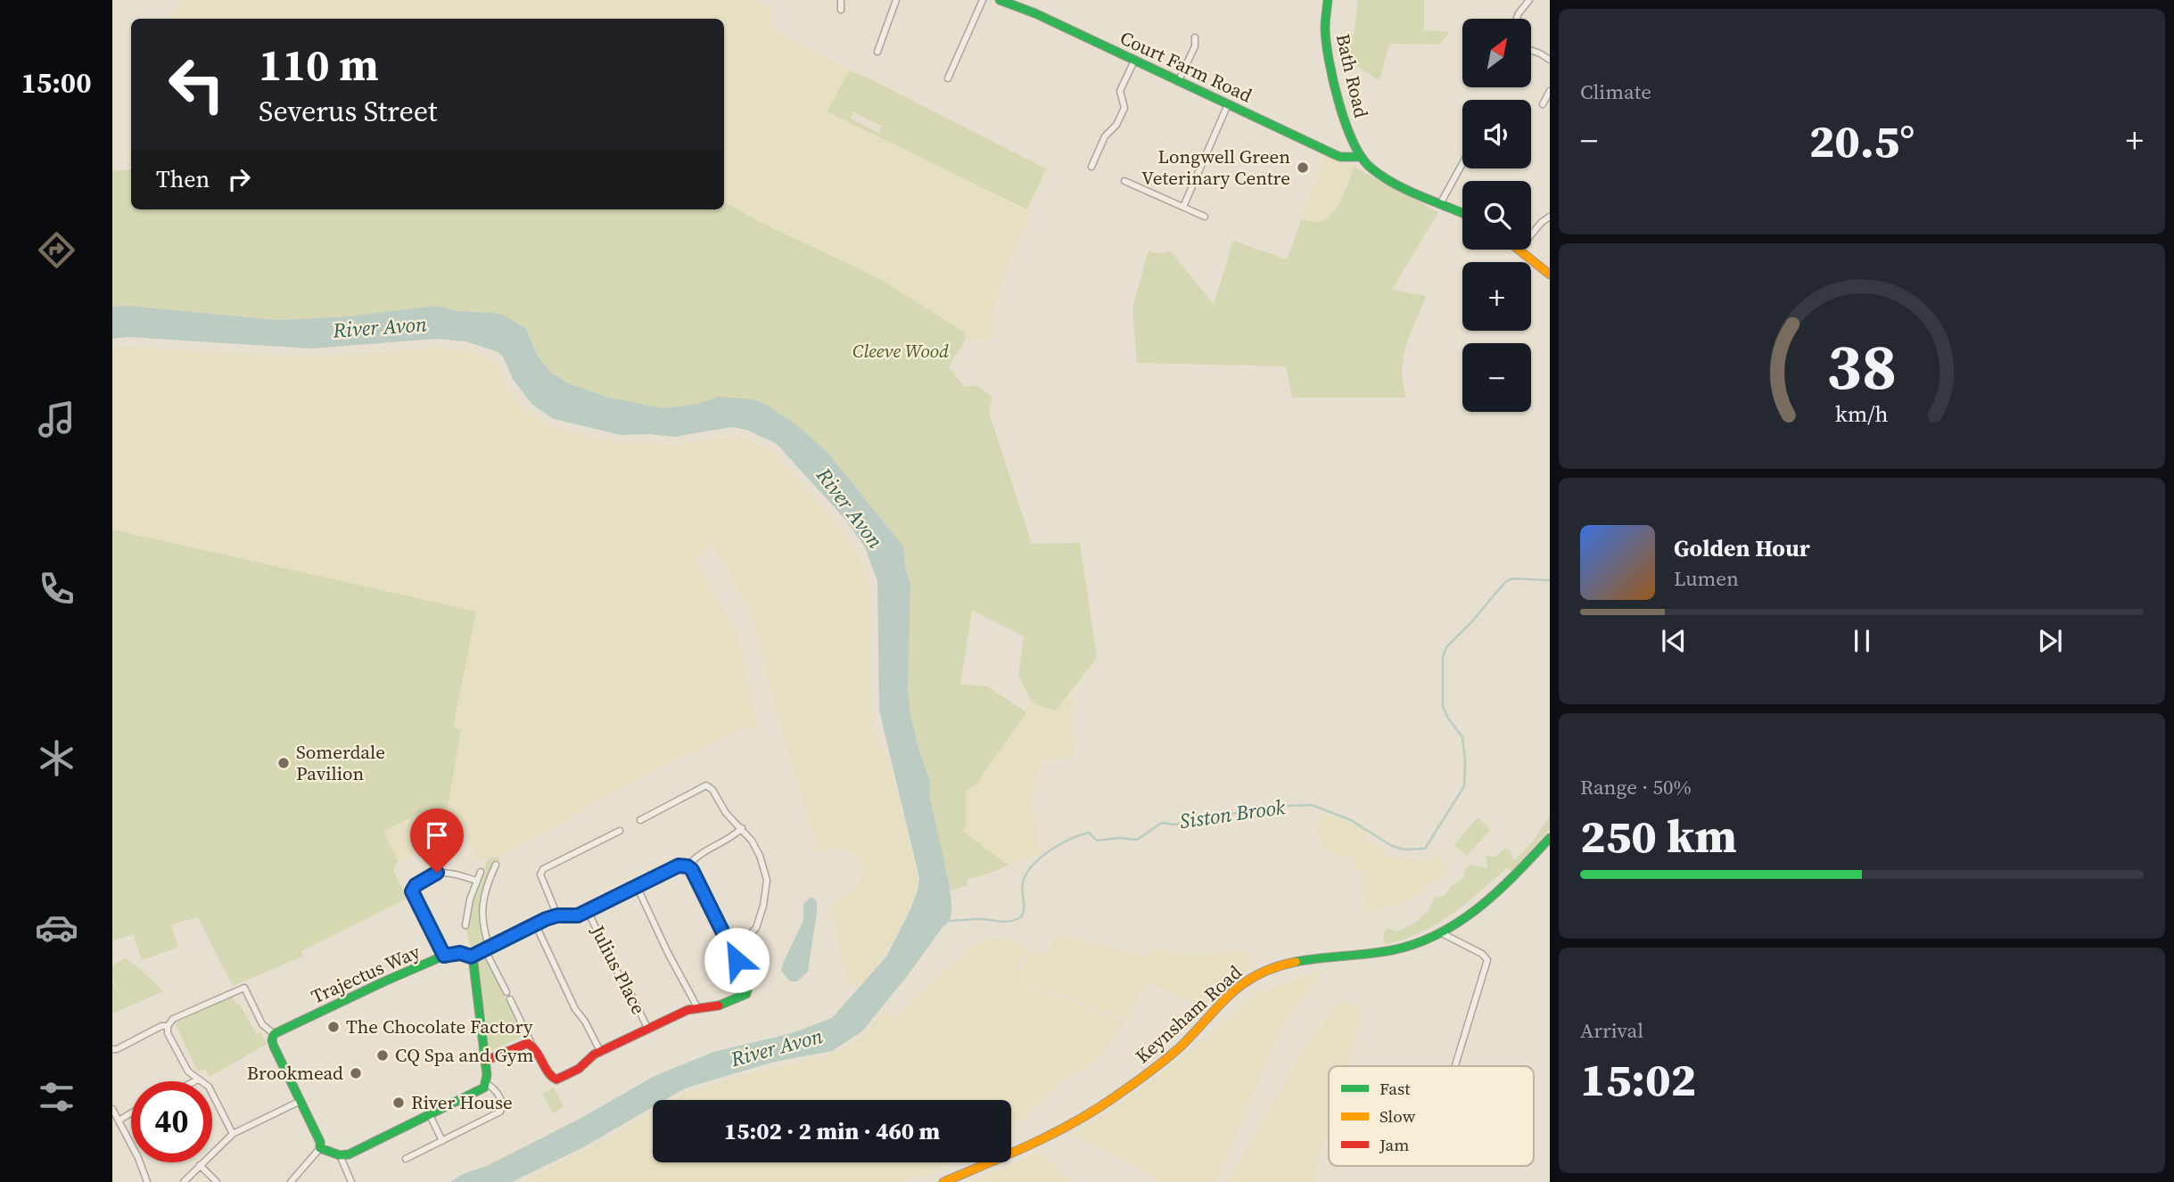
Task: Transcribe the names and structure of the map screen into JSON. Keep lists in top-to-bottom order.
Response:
{
  "streets": {
    "street": [
      "Court Farm Road",
      "Bath Road",
      "Julius Place",
      "Trajectus Way",
      "Keynsham Road"
    ]
  },
  "crossings": [
    ["Court Farm Road", "Bath Road"]
  ],
  "water": ["River Avon", "Siston Brook"],
  "parks": ["Cleeve Wood"],
  "places": [
    "Longwell Green Veterinary Centre",
    "Somerdale Pavilion",
    "The Chocolate Factory",
    "CQ Spa and Gym",
    "Brookmead",
    "River House"
  ],
  "legend": ["Fast", "Slow", "Jam"],
  "north": "top right",
  "page": {
    "tabs": "15:00",
    "tile": [
      "Climate",
      ["Range · 50%", "250 km"],
      ["Arrival", "15:02"]
    ],
    "map_buttons": ["+", "−"],
    "turn": ["110 m", "Severus Street"],
    "heat": ["−", "20.5°", "+"],
    "then": "Then",
    "song": ["Golden Hour", "Lumen"],
    "limit": "40",
    "trip": "15:02 · 2 min · 460 m",
    "gauge": ["38", "km/h"]
  }
}
